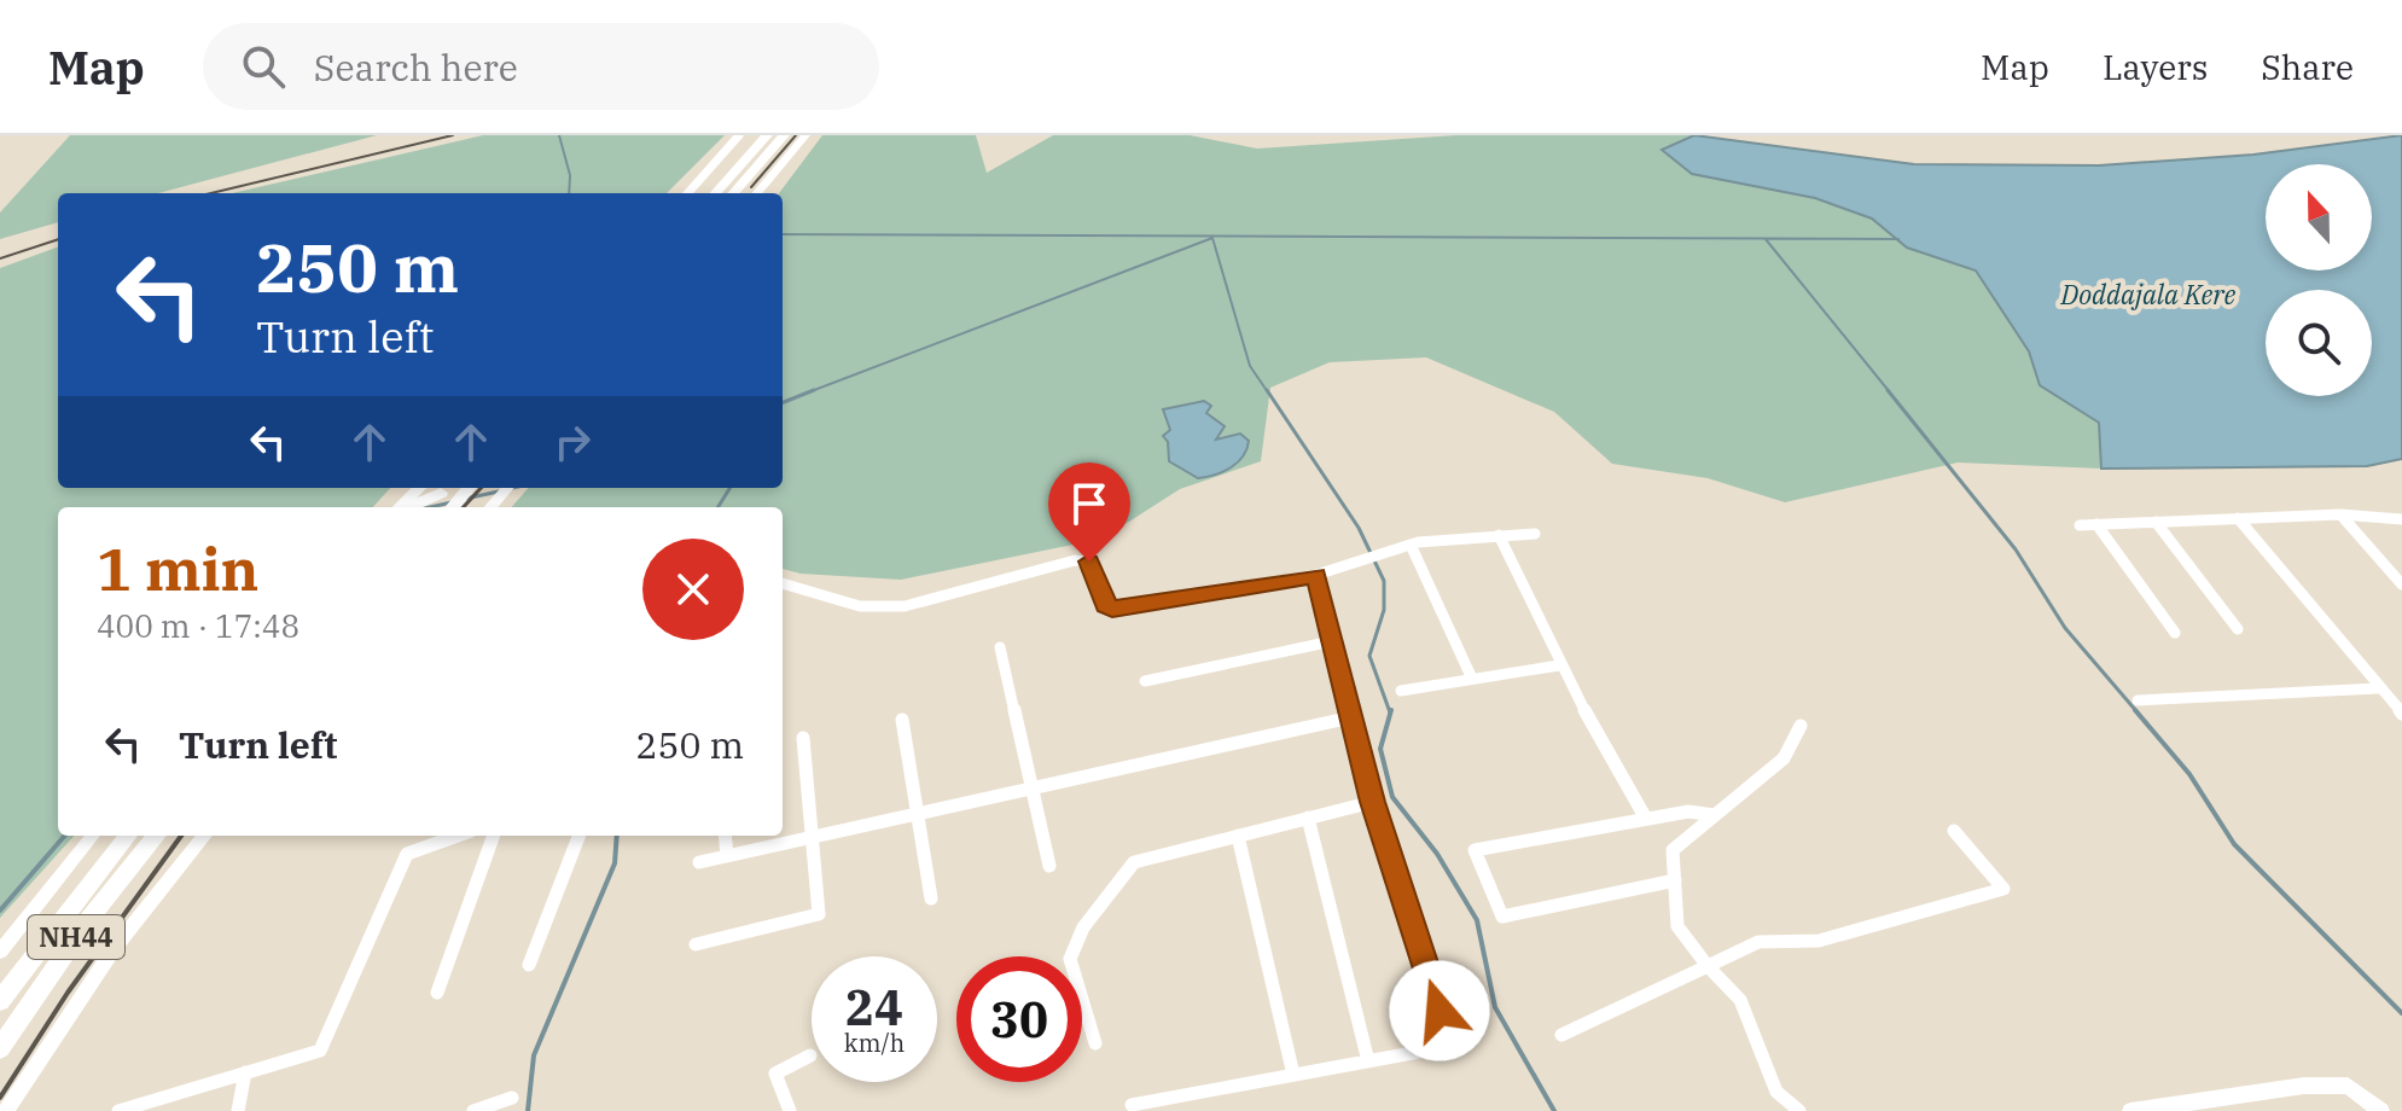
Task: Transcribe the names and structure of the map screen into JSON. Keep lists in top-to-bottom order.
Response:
{
  "streets": {
    "highway": ["NH44"]
  },
  "water": ["Doddajala Kere"],
  "north": "top",
  "page": {
    "header": "Map",
    "search": "Search here",
    "nav": ["Map", "Layers", "Share"],
    "turn": ["250 m", "Turn left"],
    "heading": ["1 min", "400 m · 17:48"],
    "list": [
      {
        "name": "Turn left",
        "value": "250 m"
      }
    ],
    "speed": "24 km/h",
    "limit": "30"
  }
}
